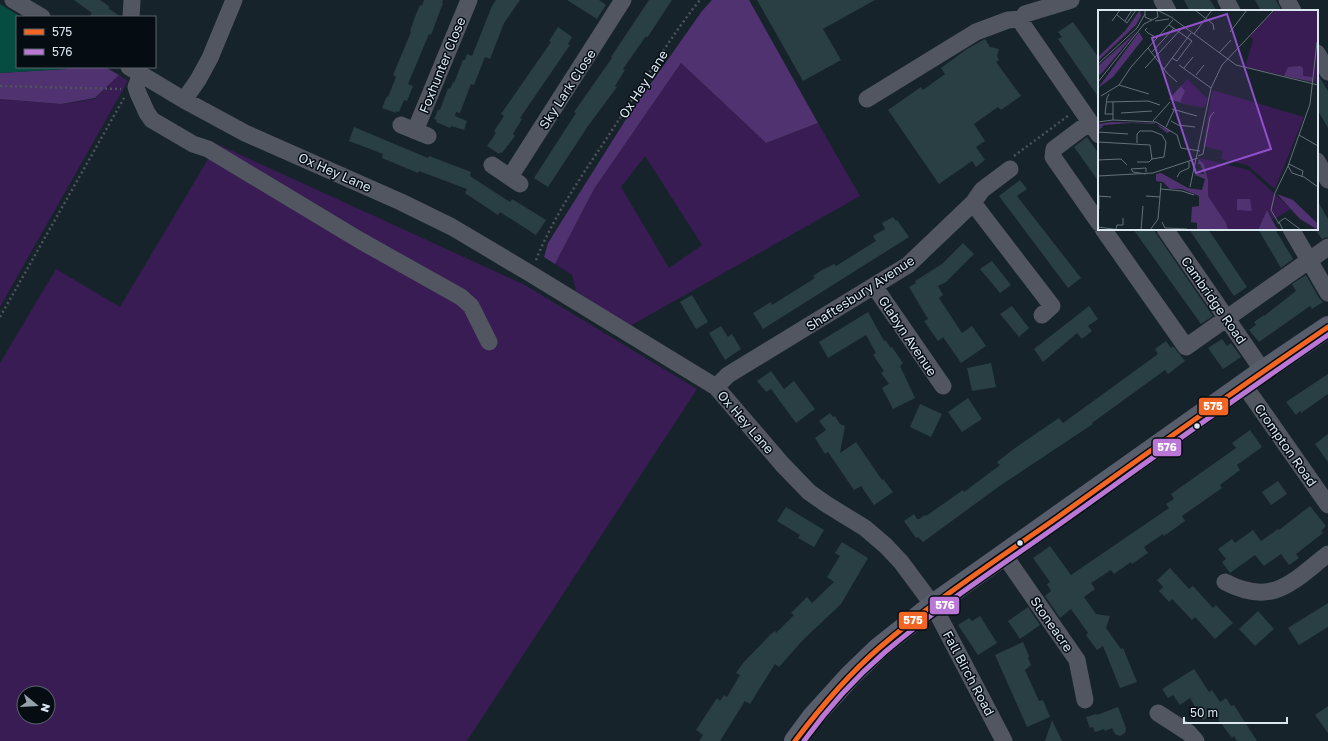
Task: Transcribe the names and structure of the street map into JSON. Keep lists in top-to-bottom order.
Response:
{
  "streets": {
    "street": [
      "Foxhunter Close",
      "Ox Hey Lane",
      "Sky Lark Close",
      "Shaftesbury Avenue",
      "Cambridge Road",
      "Glabyn Avenue",
      "Crompton Road",
      "Stoneacre",
      "Fall Birch Road"
    ]
  },
  "crossings": [
    ["Ox Hey Lane", "Shaftesbury Avenue"],
    ["Ox Hey Lane", "Fall Birch Road"],
    ["Shaftesbury Avenue", "Glabyn Avenue"]
  ],
  "lines": ["transit line 575", "transit line 576"],
  "legend": ["575", "576"],
  "scale_bar": "50 m",
  "north": "right"
}
